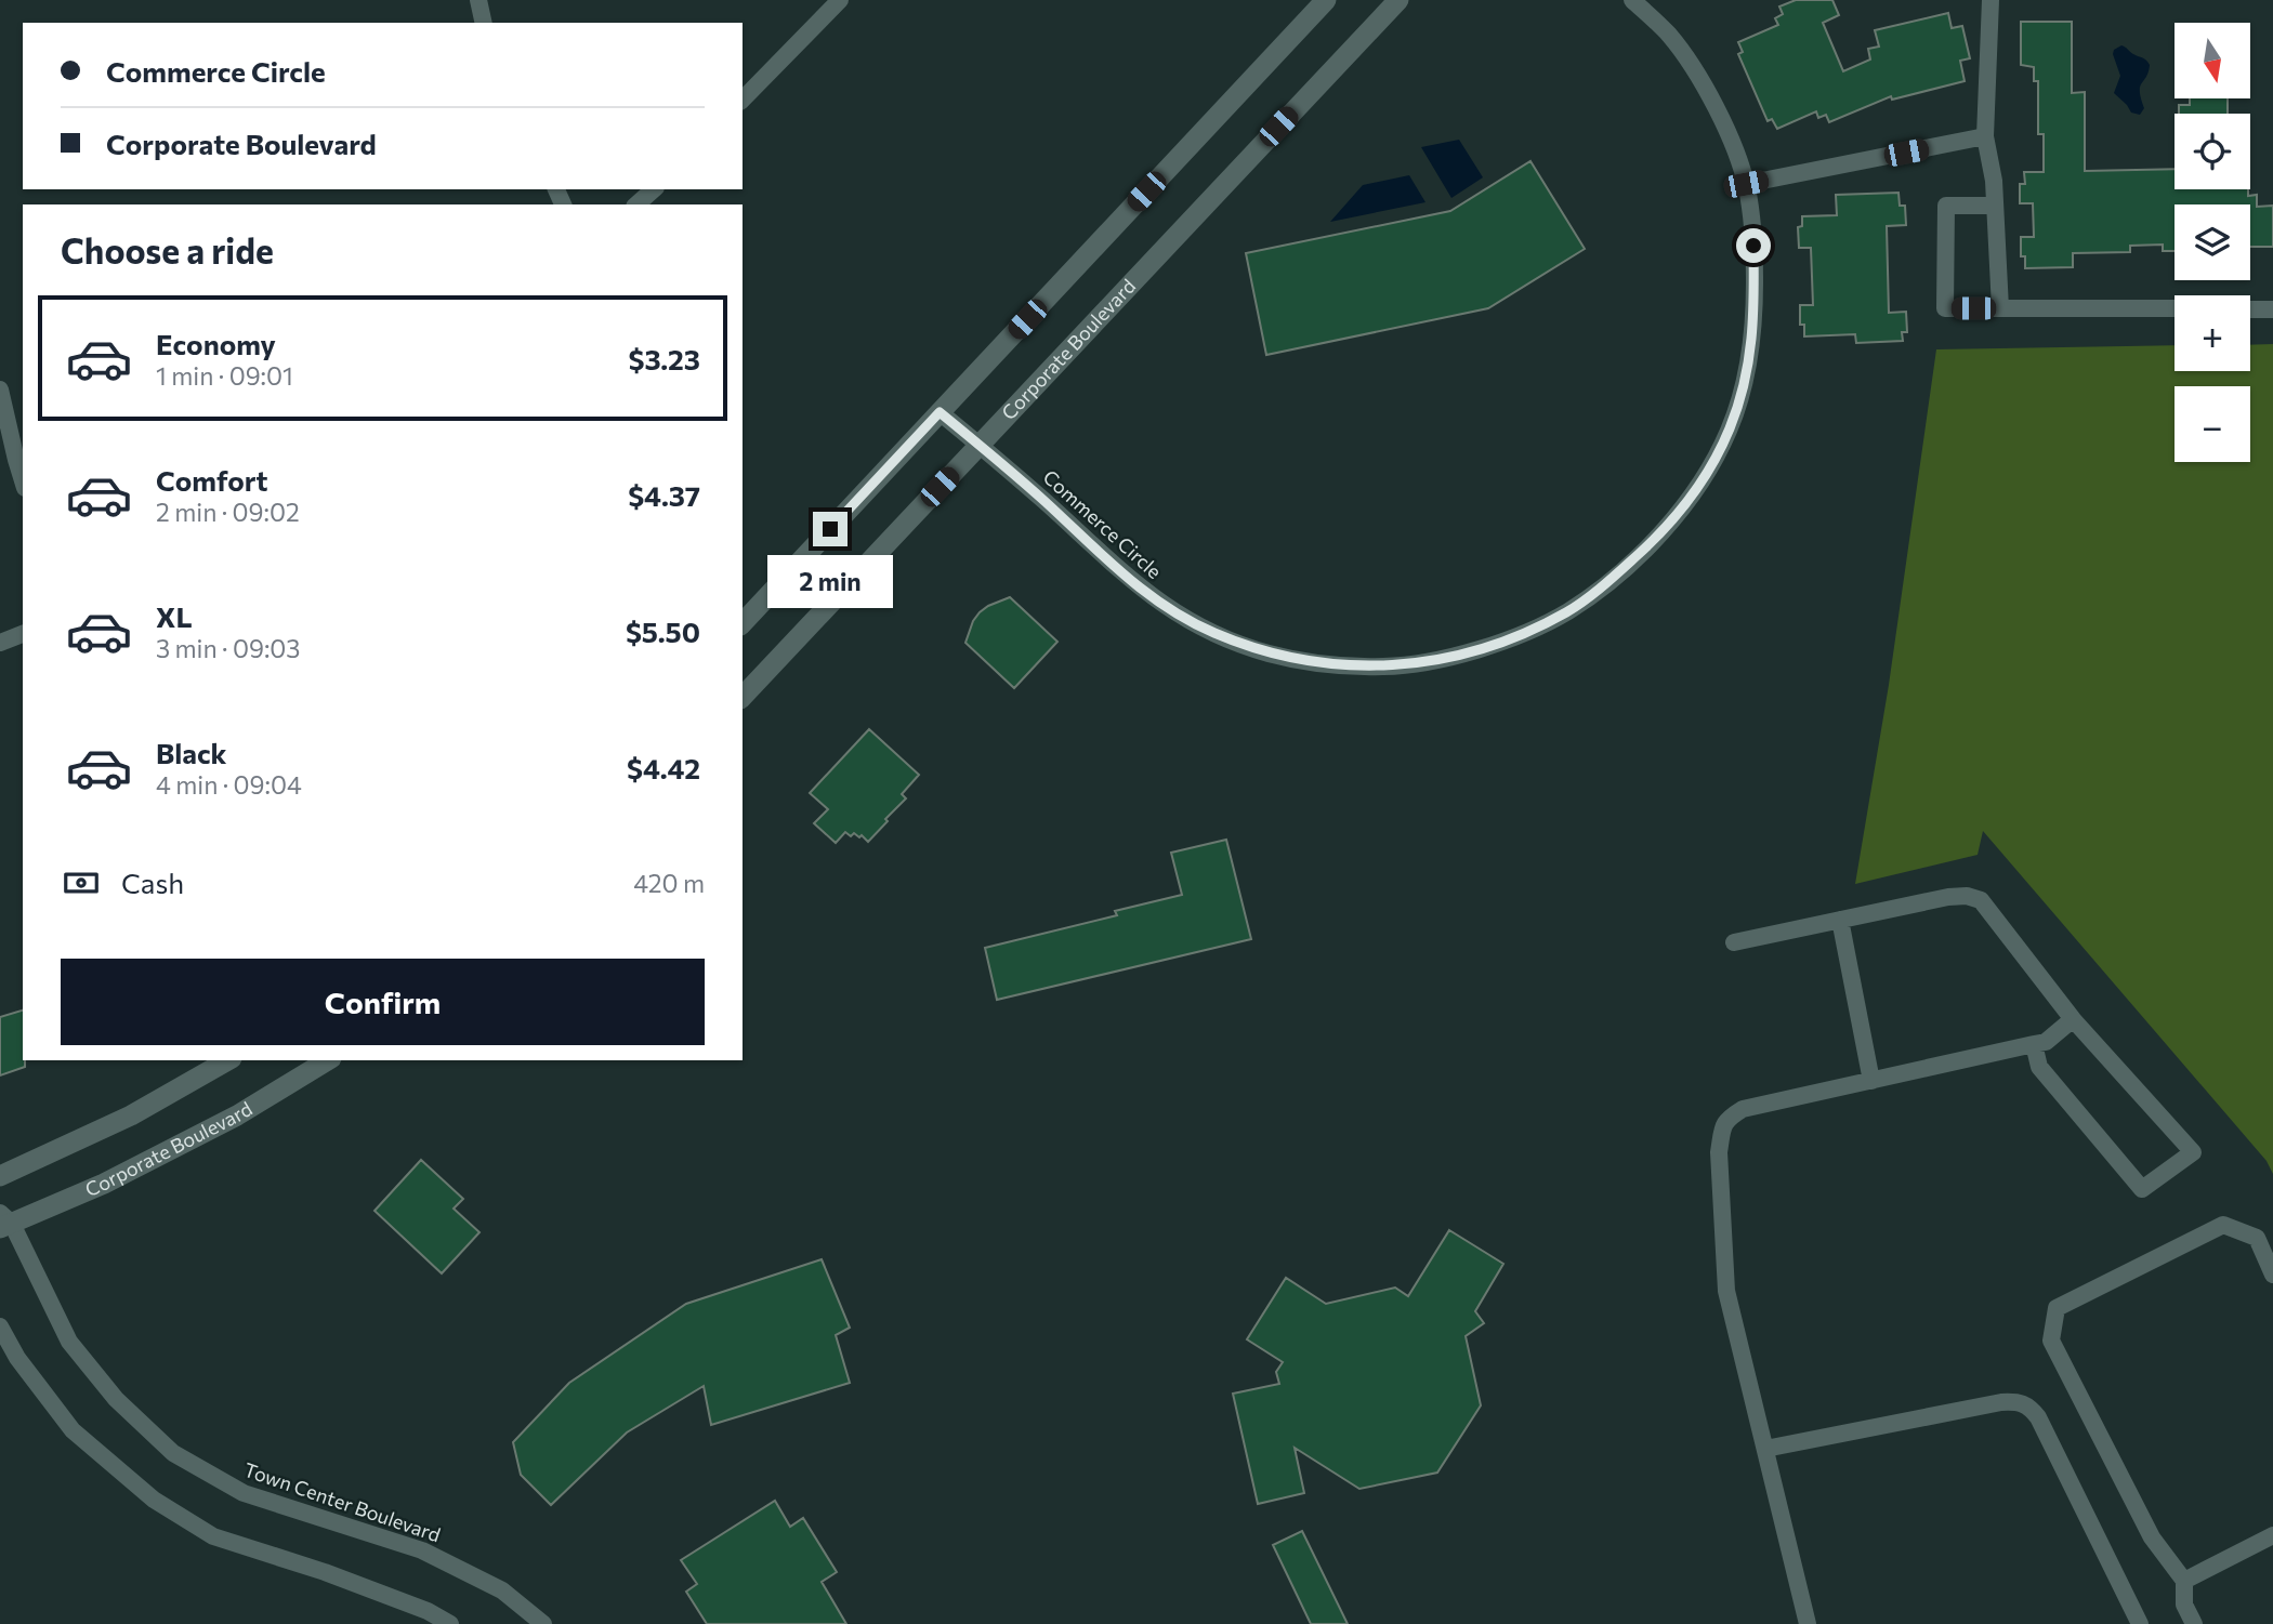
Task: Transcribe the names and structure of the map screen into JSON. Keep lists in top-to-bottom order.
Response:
{
  "streets": {
    "street": ["Corporate Boulevard", "Commerce Circle", "Town Center Boulevard"]
  },
  "crossings": [
    ["Corporate Boulevard", "Commerce Circle"],
    ["Corporate Boulevard", "Town Center Boulevard"]
  ],
  "north": "bottom",
  "page": {
    "map_buttons": ["+", "−"],
    "banner": ["Commerce Circle", "Corporate Boulevard"],
    "heading": "Choose a ride",
    "list": [
      {
        "name": "Economy",
        "note": "1 min · 09:01",
        "value": "$3.23"
      },
      {
        "name": "Comfort",
        "note": "2 min · 09:02",
        "value": "$4.37"
      },
      {
        "name": "XL",
        "note": "3 min · 09:03",
        "value": "$5.50"
      },
      {
        "name": "Black",
        "note": "4 min · 09:04",
        "value": "$4.42"
      }
    ],
    "bubble": "2 min",
    "pay": ["Cash", "420 m"],
    "buttons": "Confirm"
  }
}
